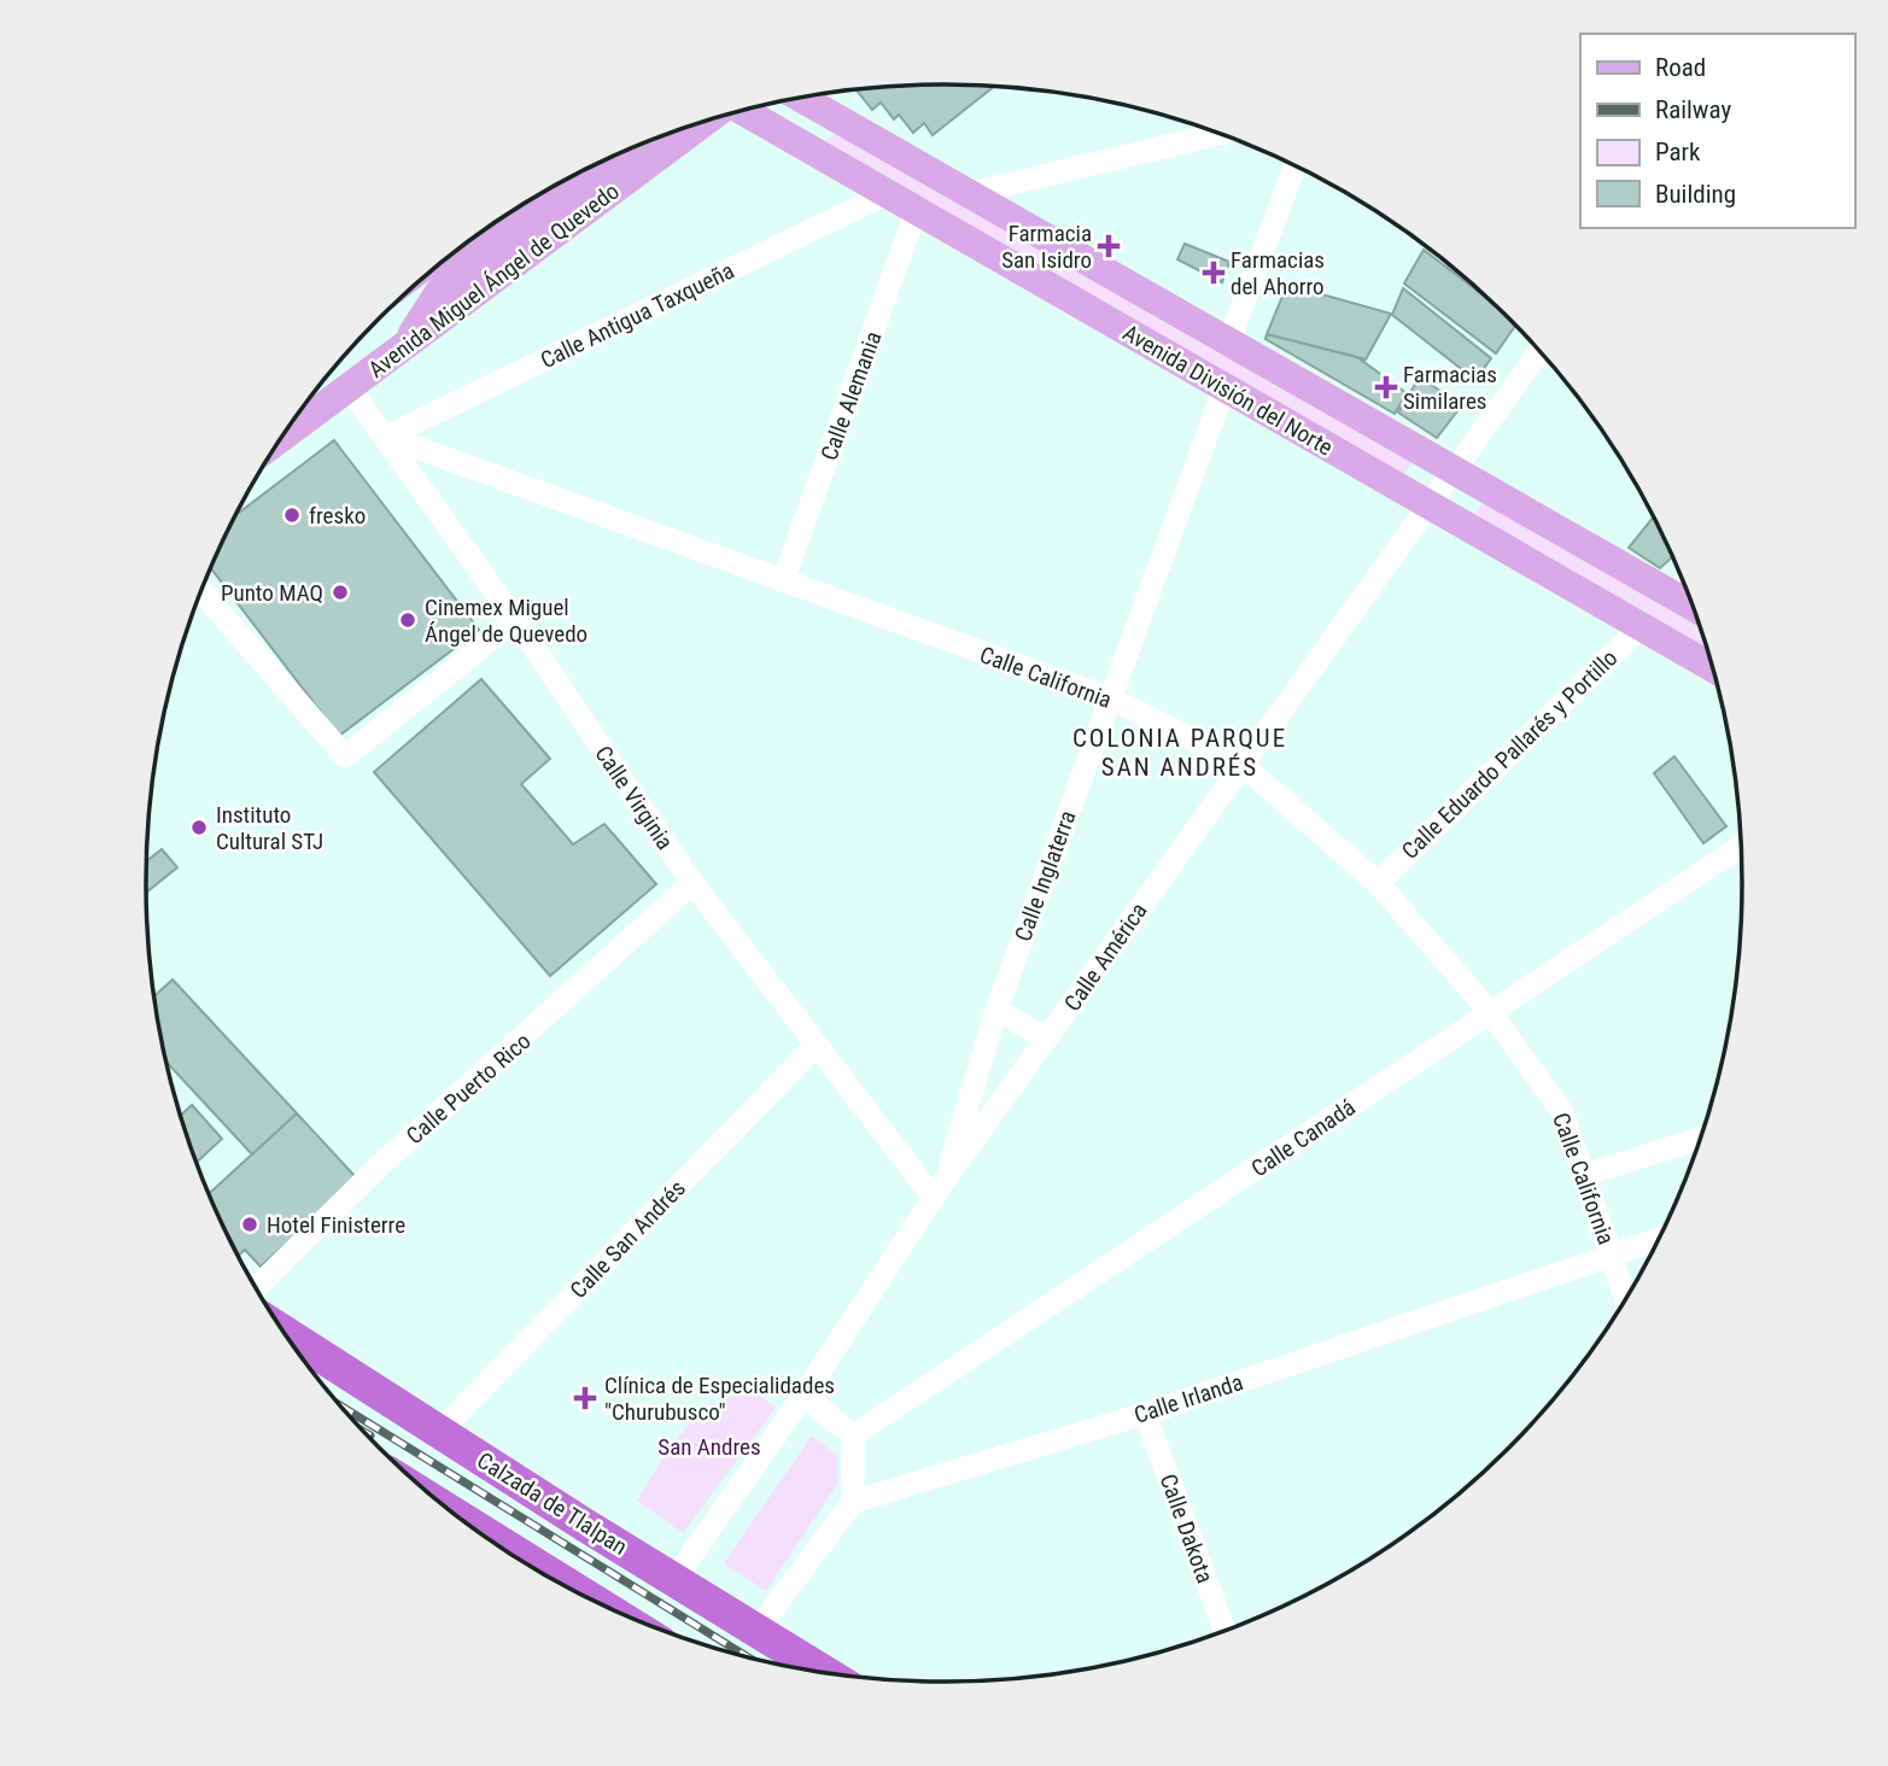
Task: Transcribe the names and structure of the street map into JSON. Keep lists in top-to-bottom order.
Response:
{
  "streets": {
    "highway": ["Calzada de Tlalpan"],
    "main road": ["Avenida Miguel Ángel de Quevedo", "Avenida División del Norte"],
    "street": [
      "Calle Antigua Taxqueña",
      "Calle Alemania",
      "Calle California",
      "Calle Eduardo Pallarés y Portillo",
      "Calle Virginia",
      "Calle Inglaterra",
      "Calle América",
      "Calle Puerto Rico",
      "Calle Canadá",
      "Calle San Andrés",
      "Calle Irlanda",
      "Calle Dakota"
    ]
  },
  "crossings": [
    ["Avenida Miguel Ángel de Quevedo", "Calle Virginia"],
    ["Calle Antigua Taxqueña", "Avenida División del Norte"],
    ["Calle Antigua Taxqueña", "Calle California"],
    ["Calle Antigua Taxqueña", "Calle Virginia"],
    ["Avenida División del Norte", "Calle Alemania"],
    ["Avenida División del Norte", "Calle Eduardo Pallarés y Portillo"],
    ["Avenida División del Norte", "Calle Inglaterra"],
    ["Avenida División del Norte", "Calle América"],
    ["Calle Alemania", "Calle California"],
    ["Calle California", "Calle Eduardo Pallarés y Portillo"],
    ["Calle California", "Calle Virginia"],
    ["Calle California", "Calle Inglaterra"],
    ["Calle California", "Calle América"],
    ["Calle California", "Calle Canadá"],
    ["Calle California", "Calle Irlanda"],
    ["Calle Virginia", "Calle Inglaterra"],
    ["Calle Virginia", "Calle América"],
    ["Calle Virginia", "Calle Puerto Rico"],
    ["Calle Virginia", "Calle San Andrés"],
    ["Calle Inglaterra", "Calle América"],
    ["Calle América", "Calzada de Tlalpan"],
    ["Calle San Andrés", "Calzada de Tlalpan"],
    ["Calle Irlanda", "Calle Dakota"]
  ],
  "districts": ["COLONIA PARQUE SAN ANDRÉS"],
  "parks": ["San Andres"],
  "places": {
    "health": [
      "Farmacia San Isidro",
      "Farmacias del Ahorro",
      "Farmacias Similares",
      "Clínica de Especialidades \"Churubusco\""
    ],
    "other": [
      "fresko",
      "Punto MAQ",
      "Cinemex Miguel Ángel de Quevedo",
      "Instituto Cultural STJ",
      "Hotel Finisterre"
    ]
  },
  "legend": [
    "Road",
    "Railway",
    "Park",
    "Building"
  ]
}
